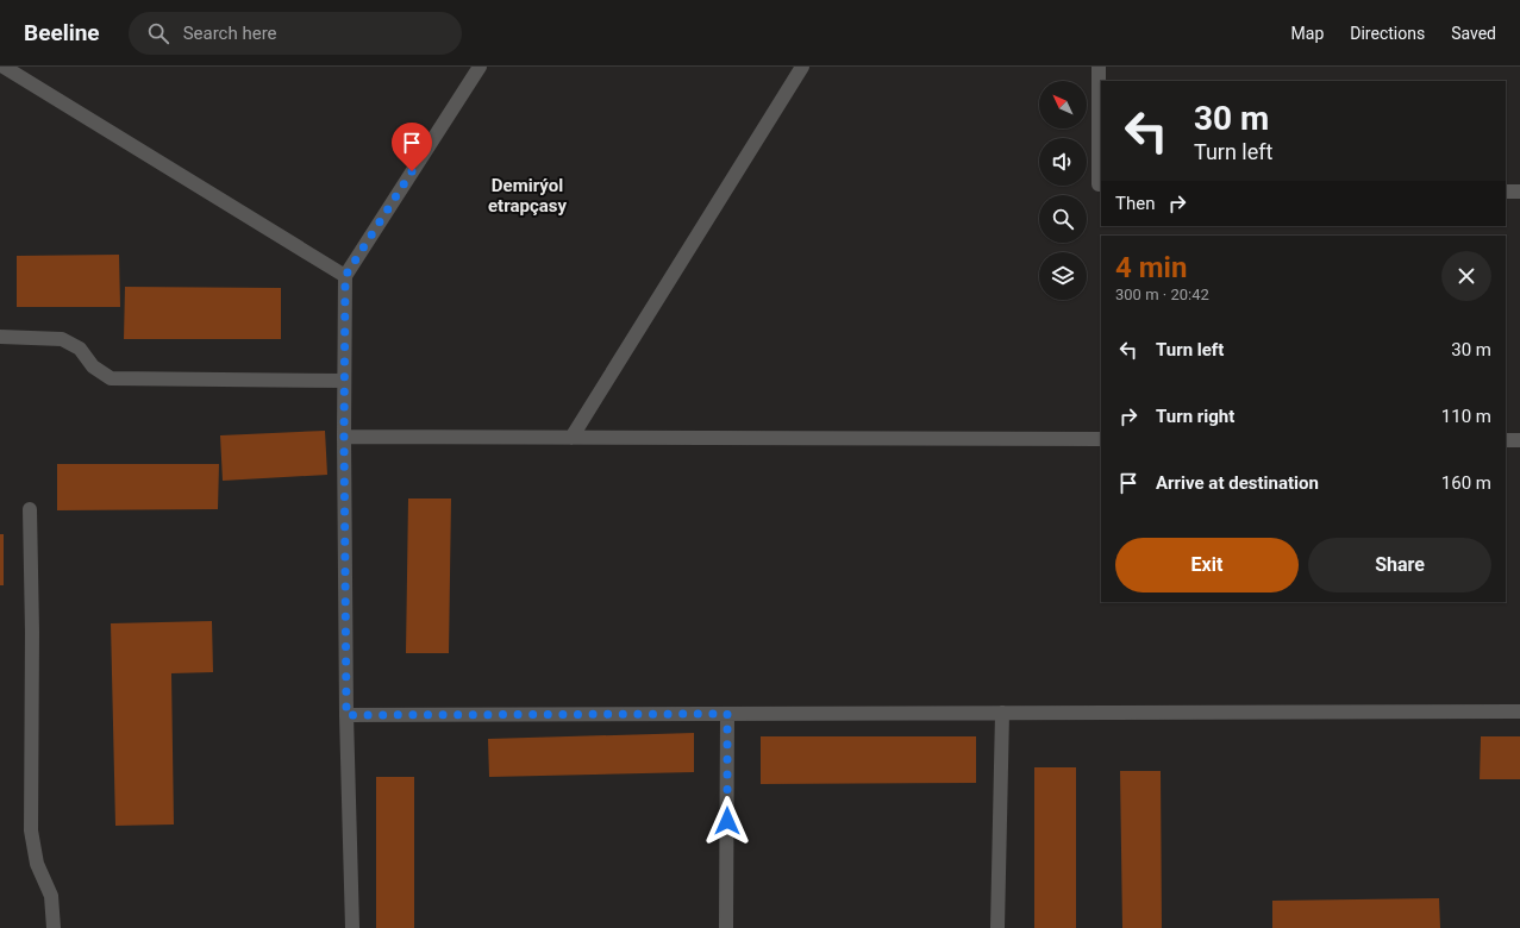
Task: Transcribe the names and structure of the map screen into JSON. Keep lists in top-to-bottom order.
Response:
{
  "districts": ["Demirýol etrapçasy"],
  "north": "top left",
  "page": {
    "header": "Beeline",
    "search": "Search here",
    "nav": ["Map", "Directions", "Saved"],
    "turn": ["30 m", "Turn left"],
    "then": "Then",
    "heading": ["4 min", "300 m · 20:42"],
    "list": [
      {
        "name": "Turn left",
        "value": "30 m"
      },
      {
        "name": "Turn right",
        "value": "110 m"
      },
      {
        "name": "Arrive at destination",
        "value": "160 m"
      }
    ],
    "buttons": ["Exit", "Share"]
  }
}
